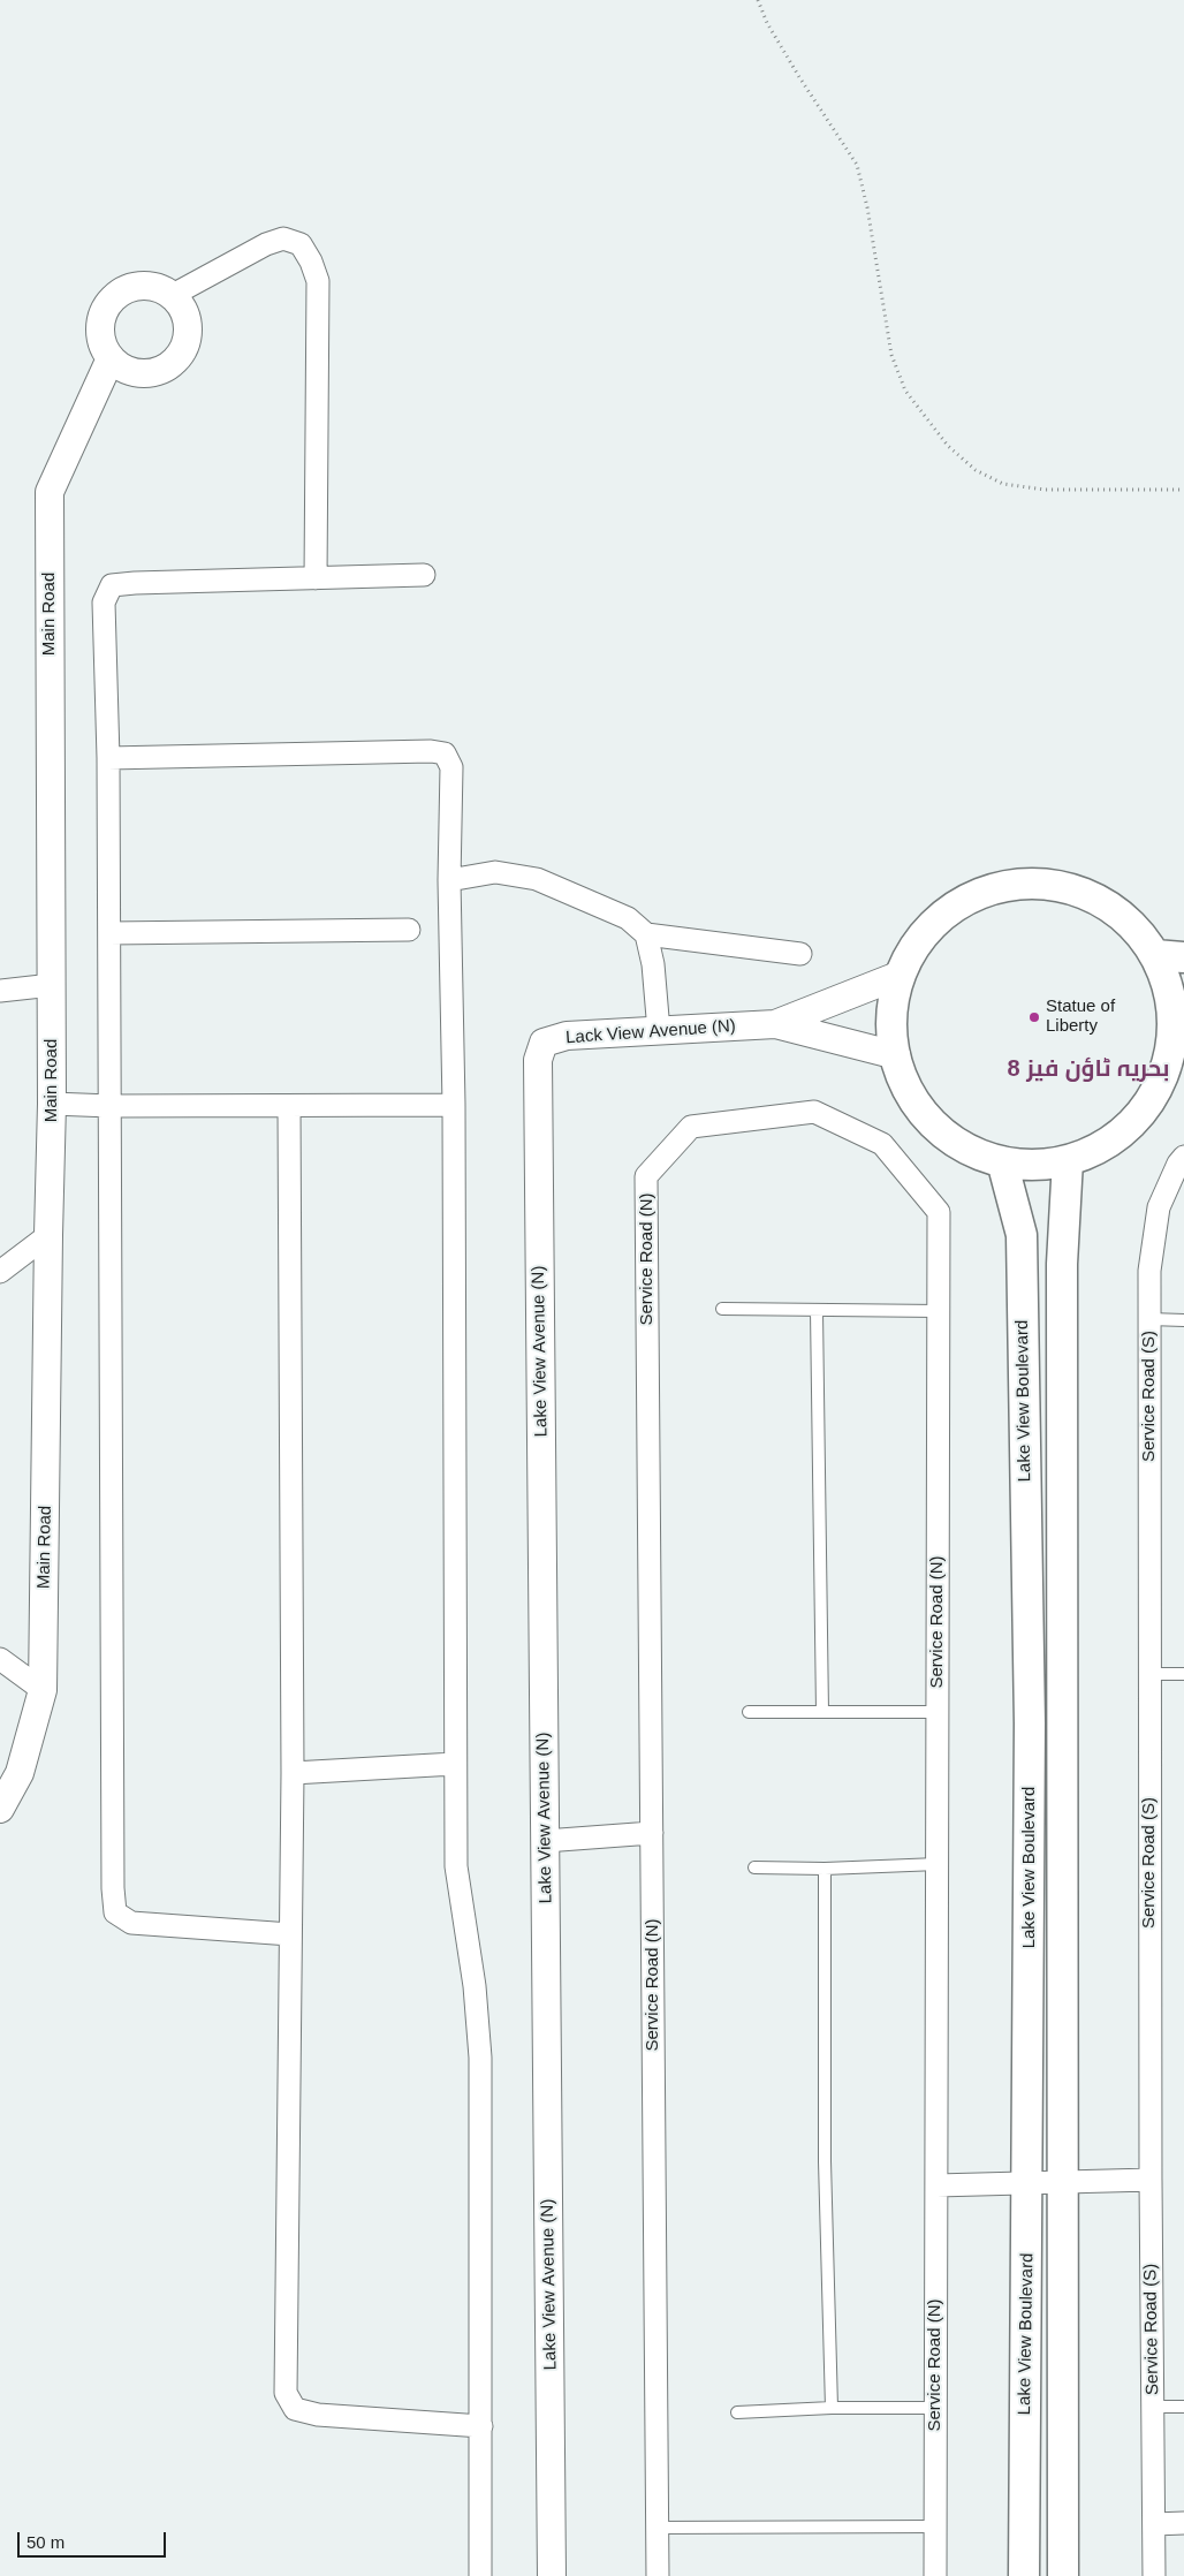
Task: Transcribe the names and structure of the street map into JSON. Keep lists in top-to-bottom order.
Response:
{
  "streets": {
    "main road": ["Lake View Boulevard"],
    "street": [
      "Main Road",
      "Lack View Avenue (N)",
      "Service Road (N)",
      "Lake View Avenue (N)",
      "Service Road (S)"
    ]
  },
  "crossings": [
    ["Lack View Avenue (N)", "Lake View Avenue (N)"]
  ],
  "districts": ["بحریہ ٹاؤن فیز 8"],
  "places": ["Statue of Liberty"],
  "scale_bar": "50 m"
}
